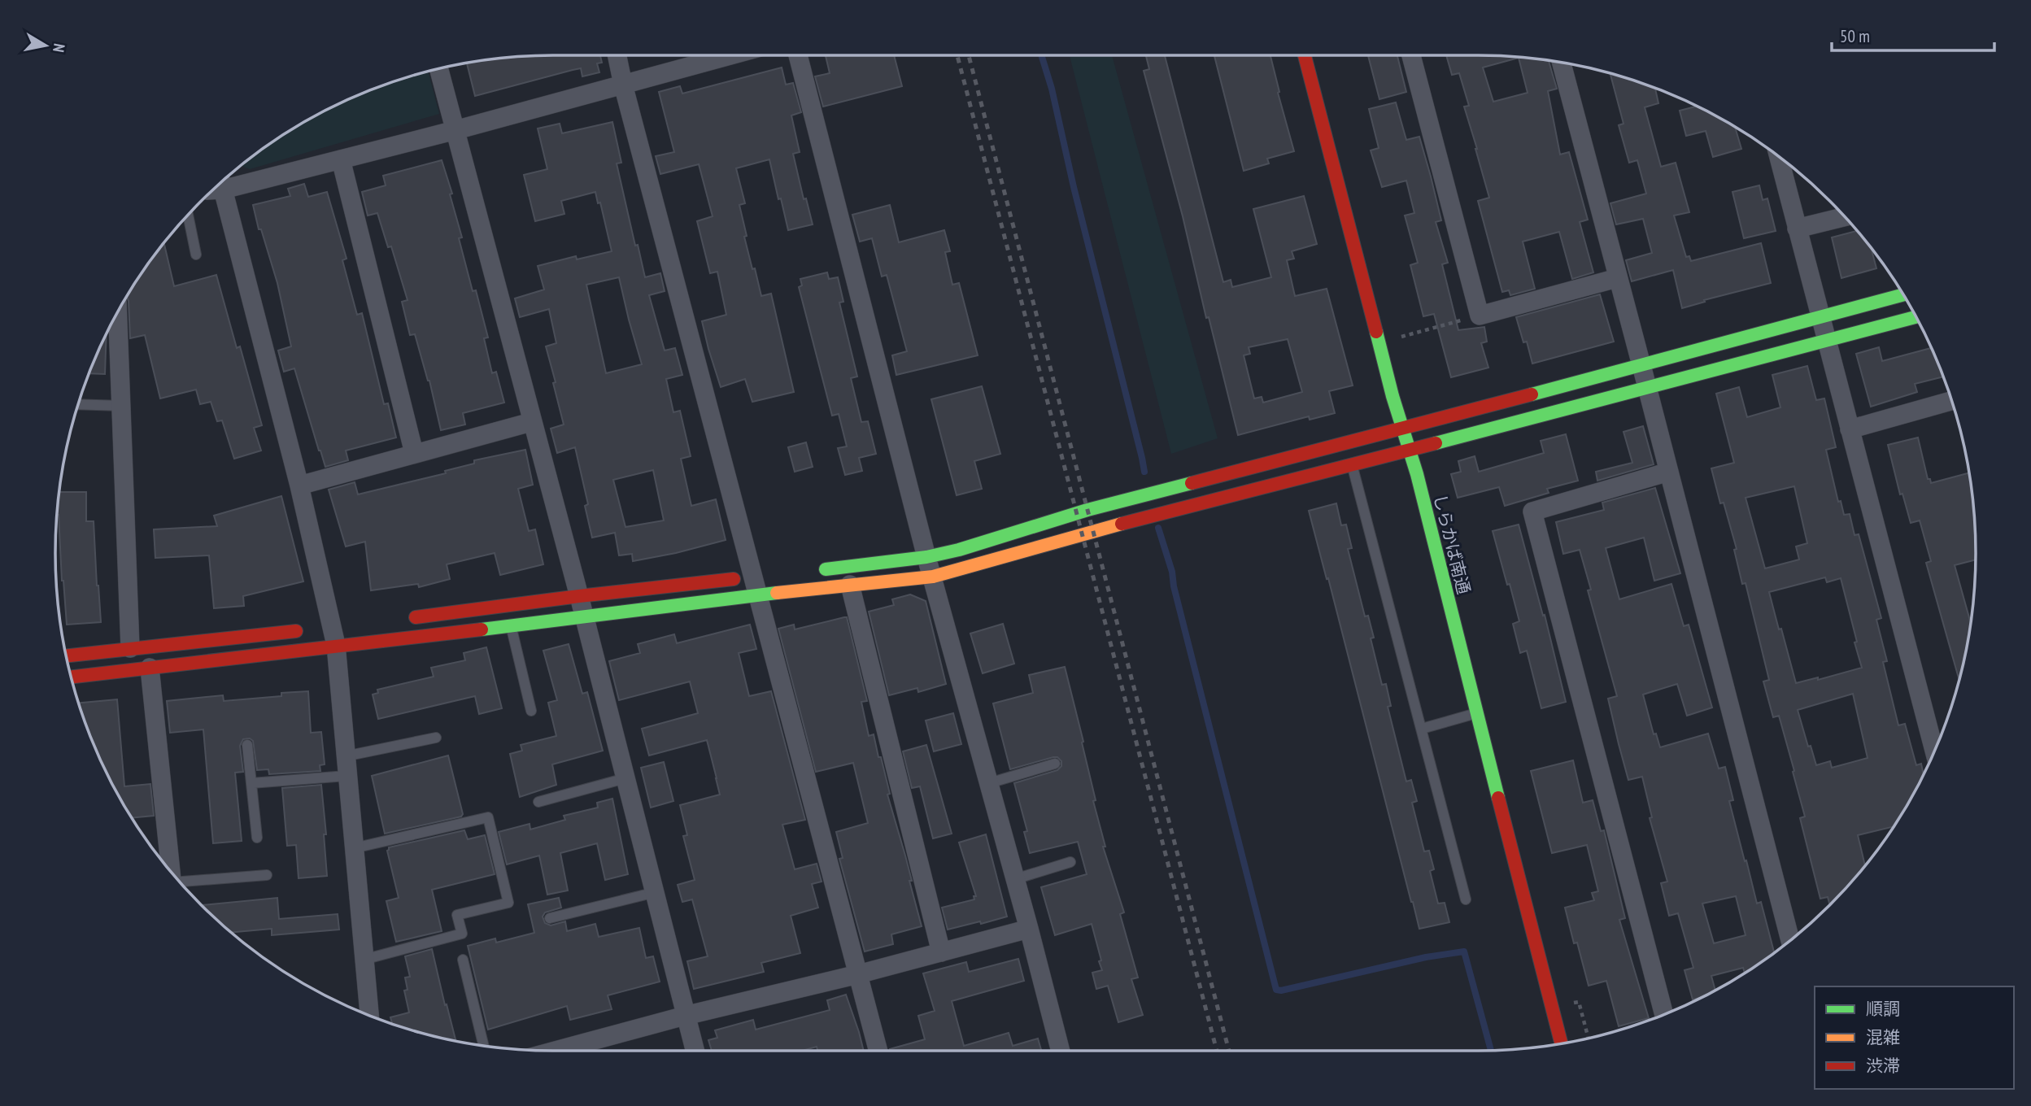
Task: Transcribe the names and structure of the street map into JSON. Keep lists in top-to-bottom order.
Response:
{
  "streets": {
    "street": ["しらかば南通"]
  },
  "legend": ["順調", "混雑", "渋滞"],
  "scale_bar": "50 m",
  "north": "right"
}
